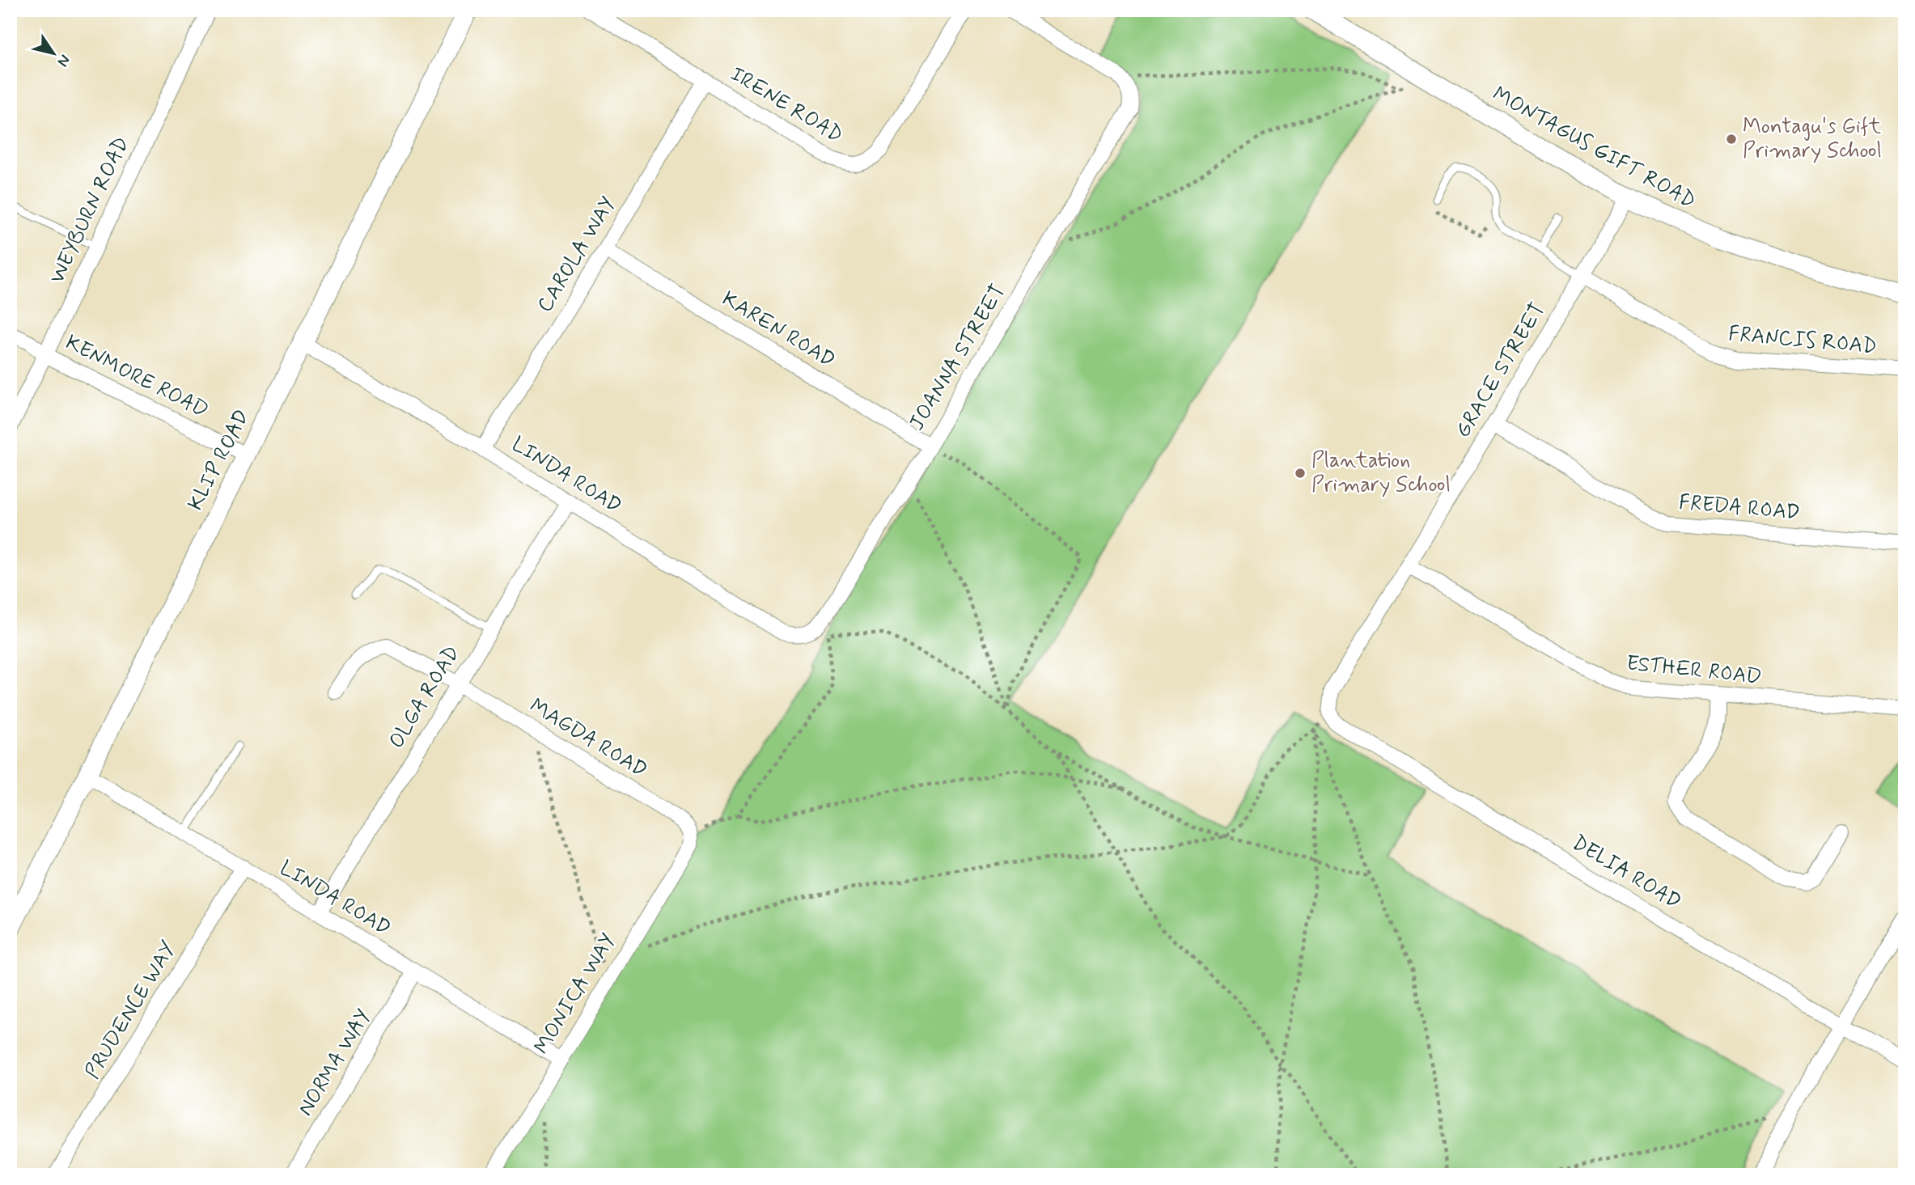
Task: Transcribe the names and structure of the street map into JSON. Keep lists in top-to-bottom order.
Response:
{
  "streets": {
    "street": [
      "IRENE ROAD",
      "MONTAGUS GIFT ROAD",
      "WEYBURN ROAD",
      "CAROLA WAY",
      "KAREN ROAD",
      "FRANCIS ROAD",
      "JOANNA STREET",
      "GRACE STREET",
      "KENMORE ROAD",
      "KLIP ROAD",
      "LINDA ROAD",
      "FREDA ROAD",
      "ESTHER ROAD",
      "OLGA ROAD",
      "MAGDA ROAD",
      "DELIA ROAD",
      "MONICA WAY",
      "PRUDENCE WAY",
      "NORMA WAY"
    ]
  },
  "crossings": [
    ["IRENE ROAD", "CAROLA WAY"],
    ["MONTAGUS GIFT ROAD", "GRACE STREET"],
    ["WEYBURN ROAD", "KENMORE ROAD"],
    ["CAROLA WAY", "KAREN ROAD"],
    ["CAROLA WAY", "LINDA ROAD"],
    ["KAREN ROAD", "JOANNA STREET"],
    ["FRANCIS ROAD", "GRACE STREET"],
    ["JOANNA STREET", "LINDA ROAD"],
    ["GRACE STREET", "FREDA ROAD"],
    ["GRACE STREET", "ESTHER ROAD"],
    ["GRACE STREET", "DELIA ROAD"],
    ["KENMORE ROAD", "KLIP ROAD"],
    ["KLIP ROAD", "LINDA ROAD"],
    ["LINDA ROAD", "OLGA ROAD"],
    ["LINDA ROAD", "MONICA WAY"],
    ["LINDA ROAD", "PRUDENCE WAY"],
    ["LINDA ROAD", "NORMA WAY"],
    ["OLGA ROAD", "MAGDA ROAD"],
    ["MAGDA ROAD", "MONICA WAY"]
  ],
  "places": ["Montagu's Gift Primary School", "Plantation Primary School"],
  "north": "bottom right"
}
